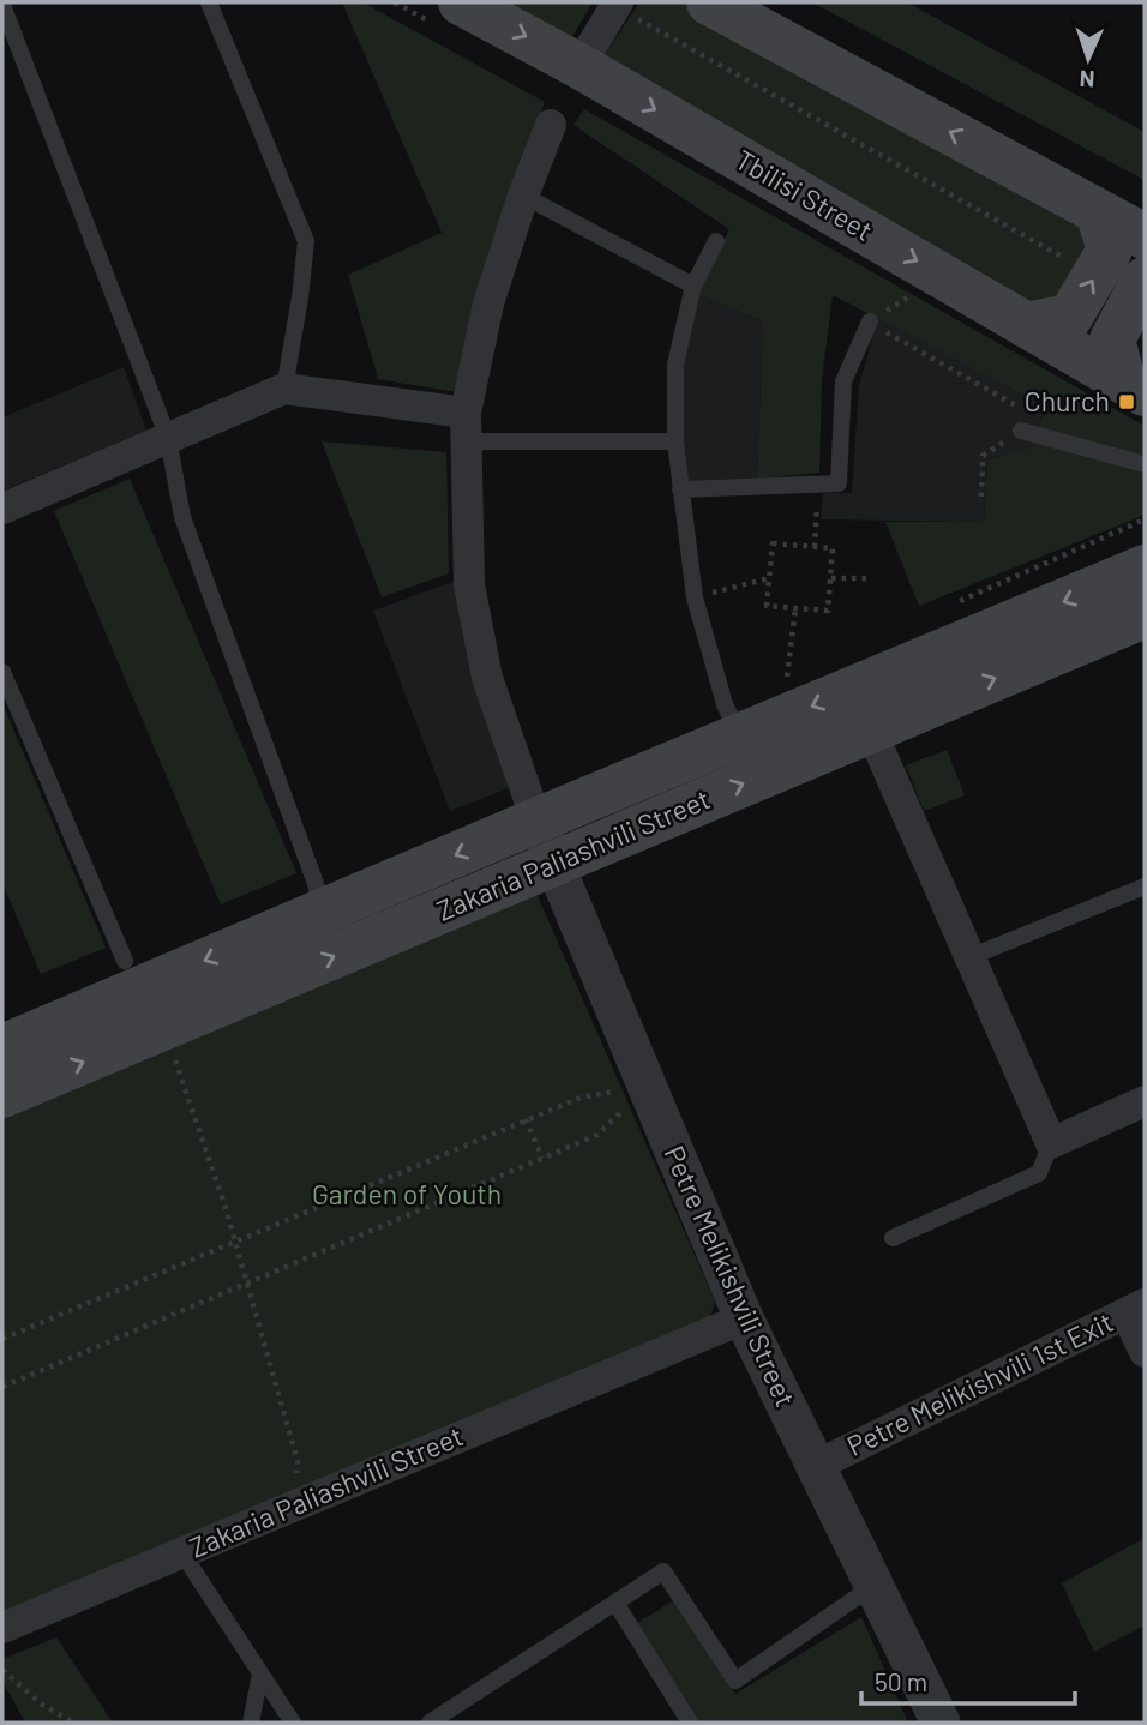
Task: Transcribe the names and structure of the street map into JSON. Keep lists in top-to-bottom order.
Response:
{
  "streets": {
    "main road": ["Tbilisi Street", "Zakaria Paliashvili Street"],
    "street": ["Petre Melikishvili Street", "Petre Melikishvili 1st Exit"]
  },
  "crossings": [
    ["Zakaria Paliashvili Street", "Petre Melikishvili Street"],
    ["Petre Melikishvili Street", "Petre Melikishvili 1st Exit"]
  ],
  "parks": ["Garden of Youth"],
  "places": {
    "transit": ["Church"]
  },
  "scale_bar": "50 m",
  "north": "bottom"
}
